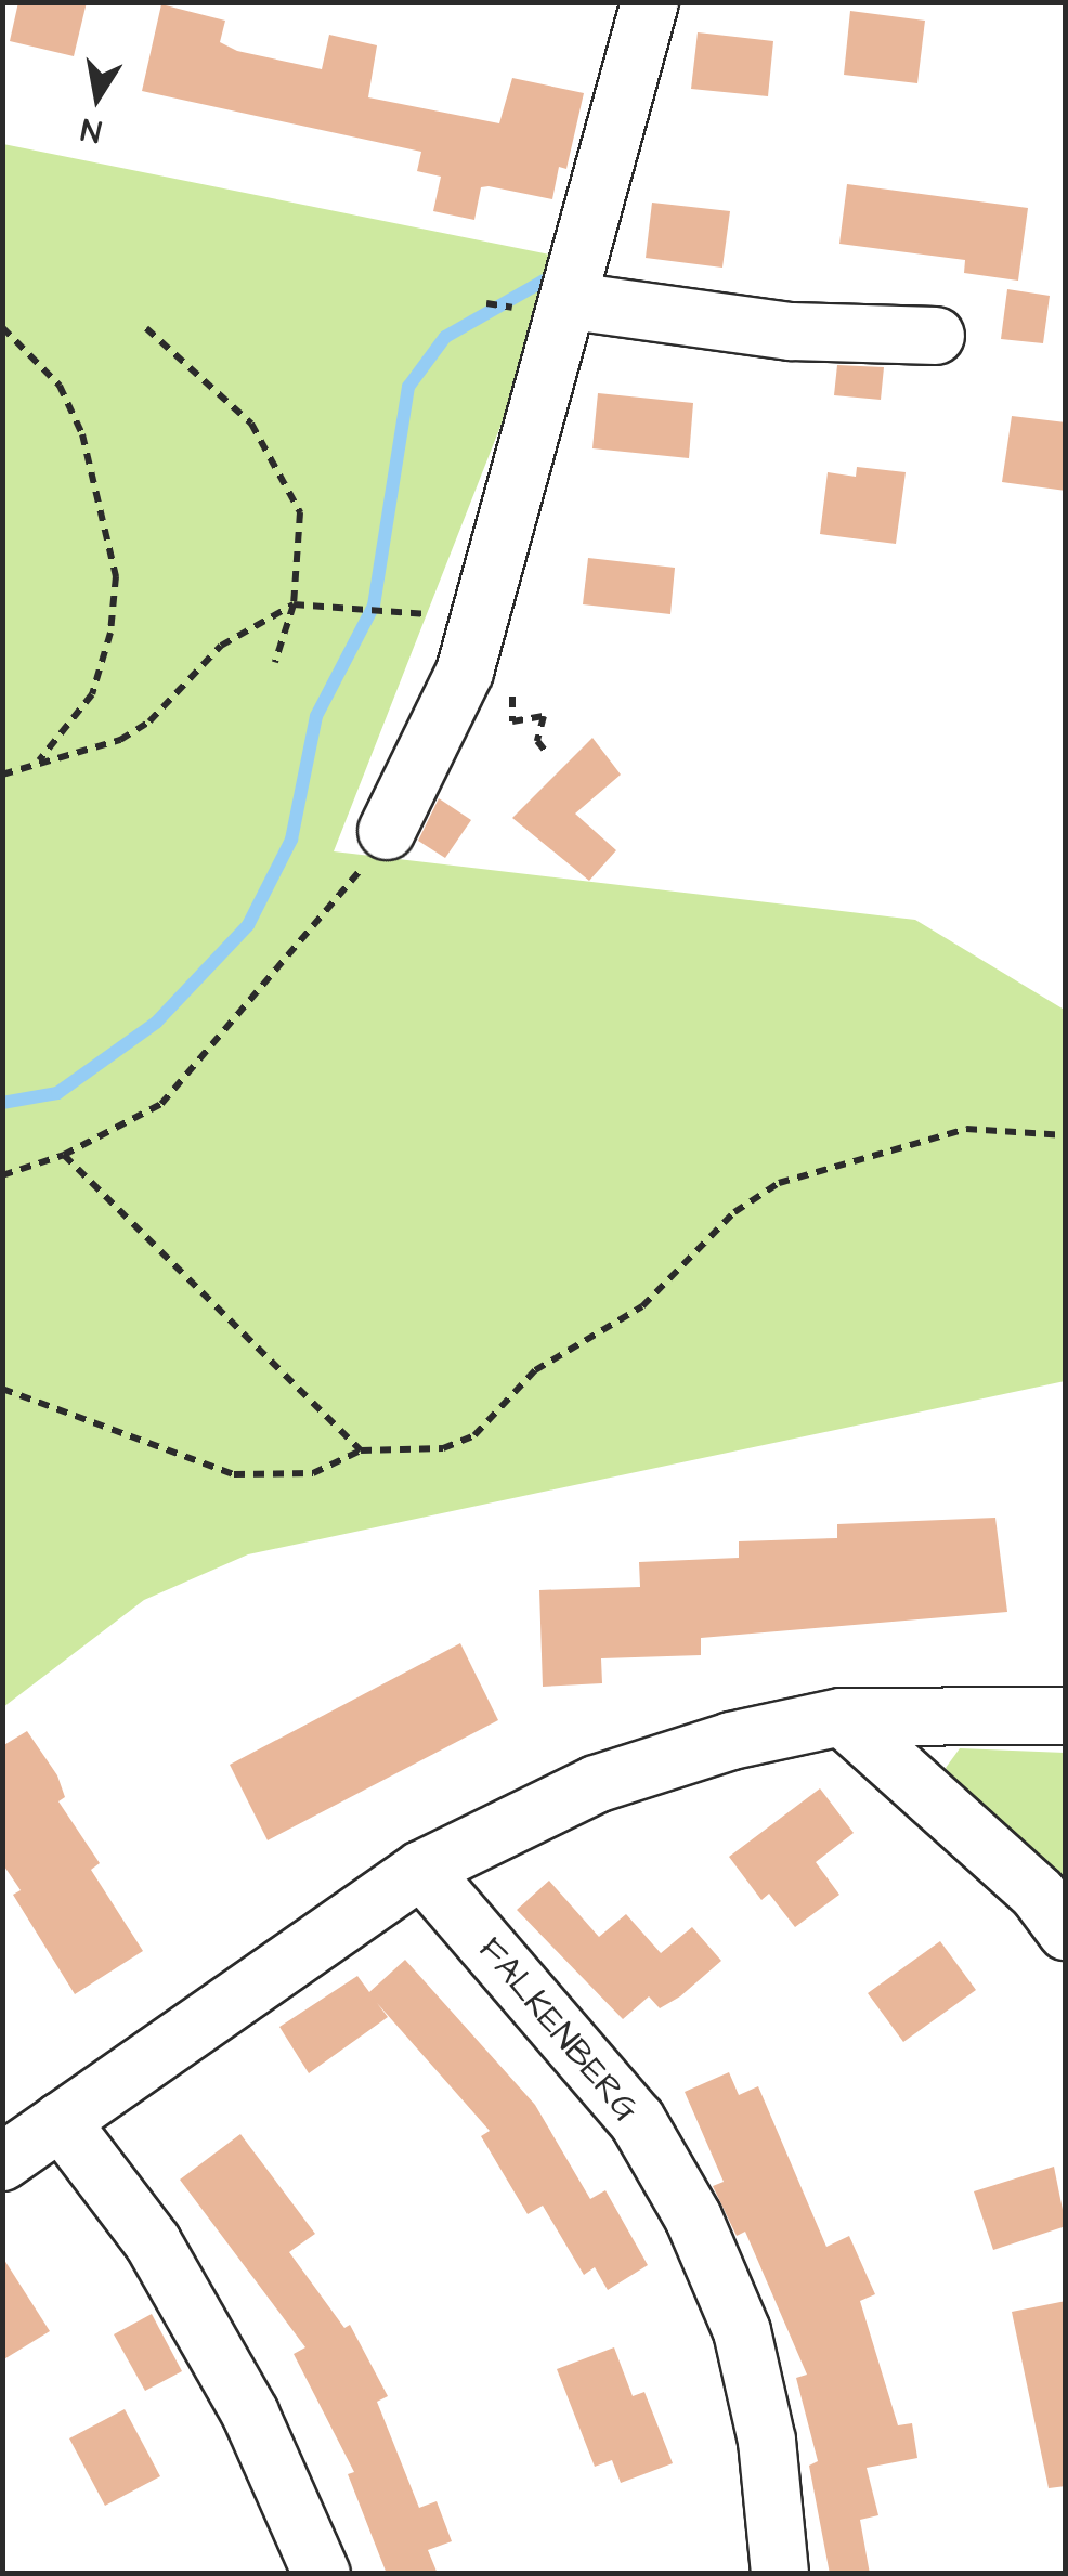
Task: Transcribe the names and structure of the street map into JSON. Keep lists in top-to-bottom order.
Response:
{
  "streets": {
    "street": ["FALKENBERG"]
  },
  "north": "bottom"
}
